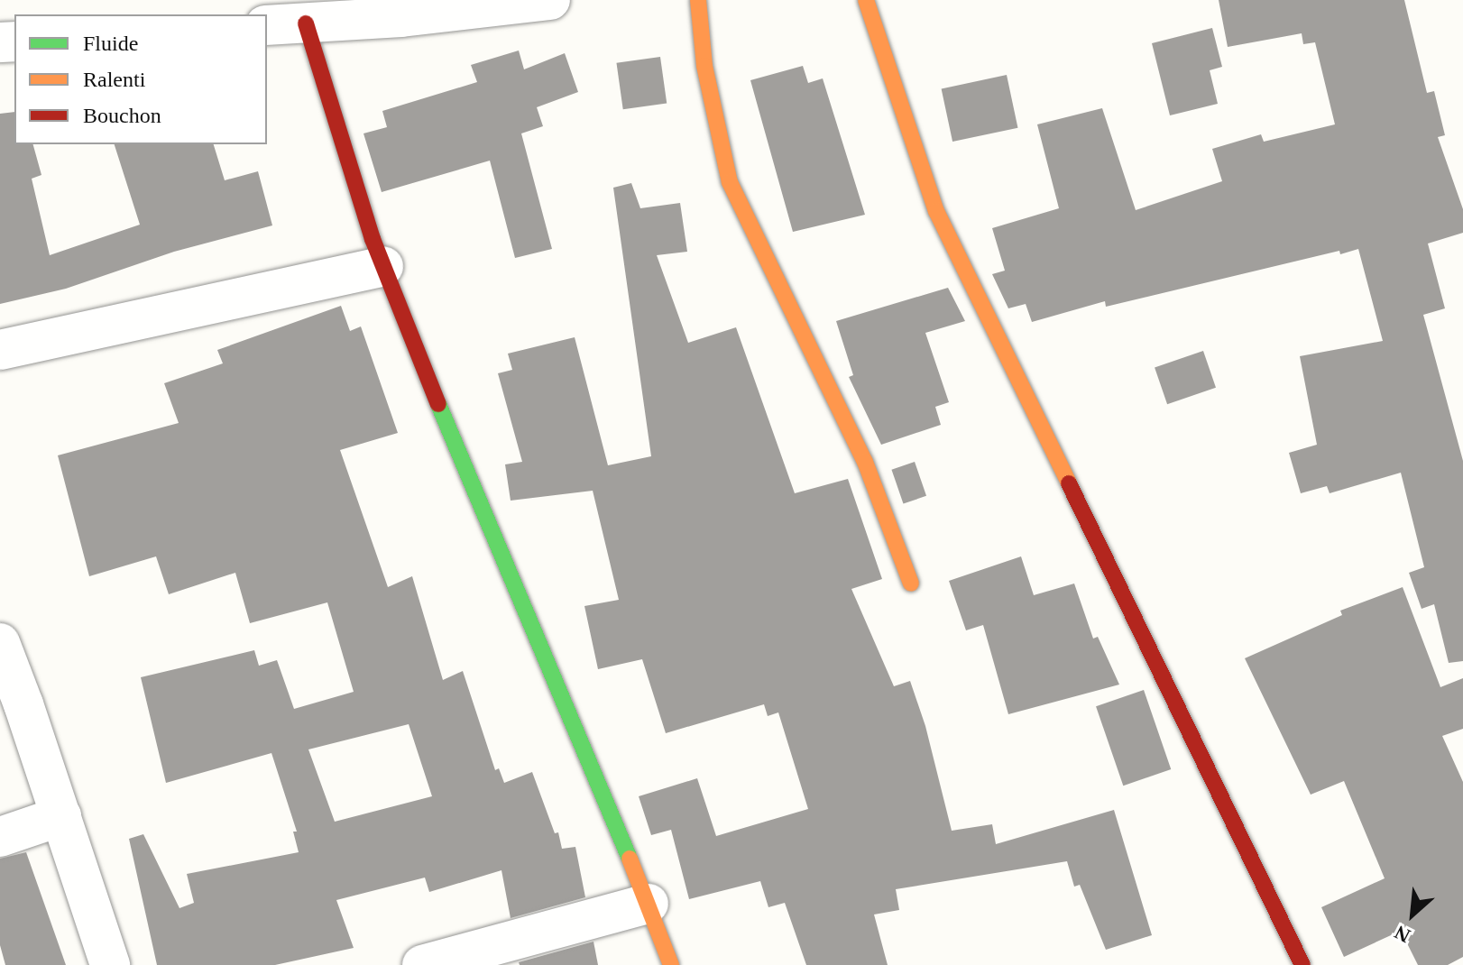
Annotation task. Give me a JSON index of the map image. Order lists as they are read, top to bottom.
{
  "legend": ["Fluide", "Ralenti", "Bouchon"],
  "north": "bottom left"
}
